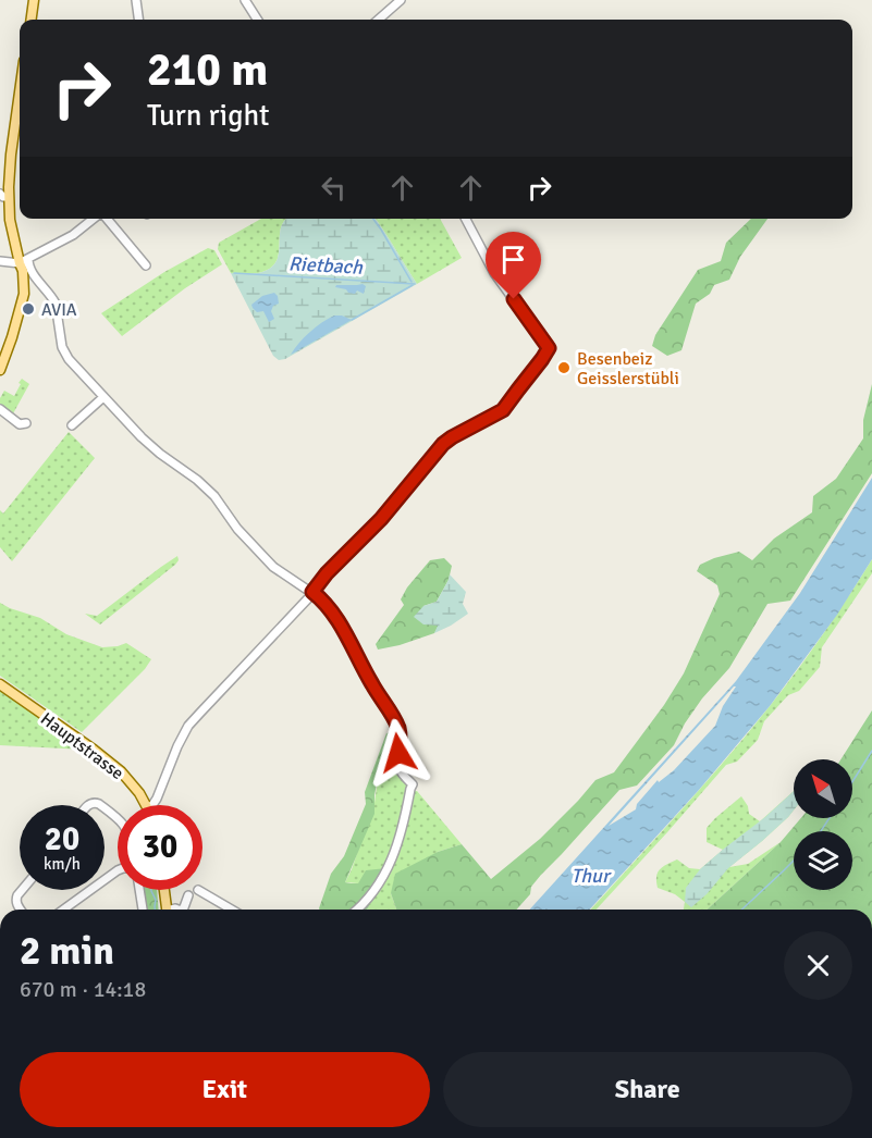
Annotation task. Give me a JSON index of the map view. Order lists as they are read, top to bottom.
{
  "streets": {
    "main road": ["Hauptstrasse"]
  },
  "water": ["Rietbach", "Thur"],
  "places": ["AVIA", "Besenbeiz Geisslerstübli"],
  "north": "top left",
  "page": {
    "turn": ["210 m", "Turn right"],
    "speed": "20 km/h",
    "limit": "30",
    "heading": ["2 min", "670 m · 14:18"],
    "buttons": ["Exit", "Share"]
  }
}
